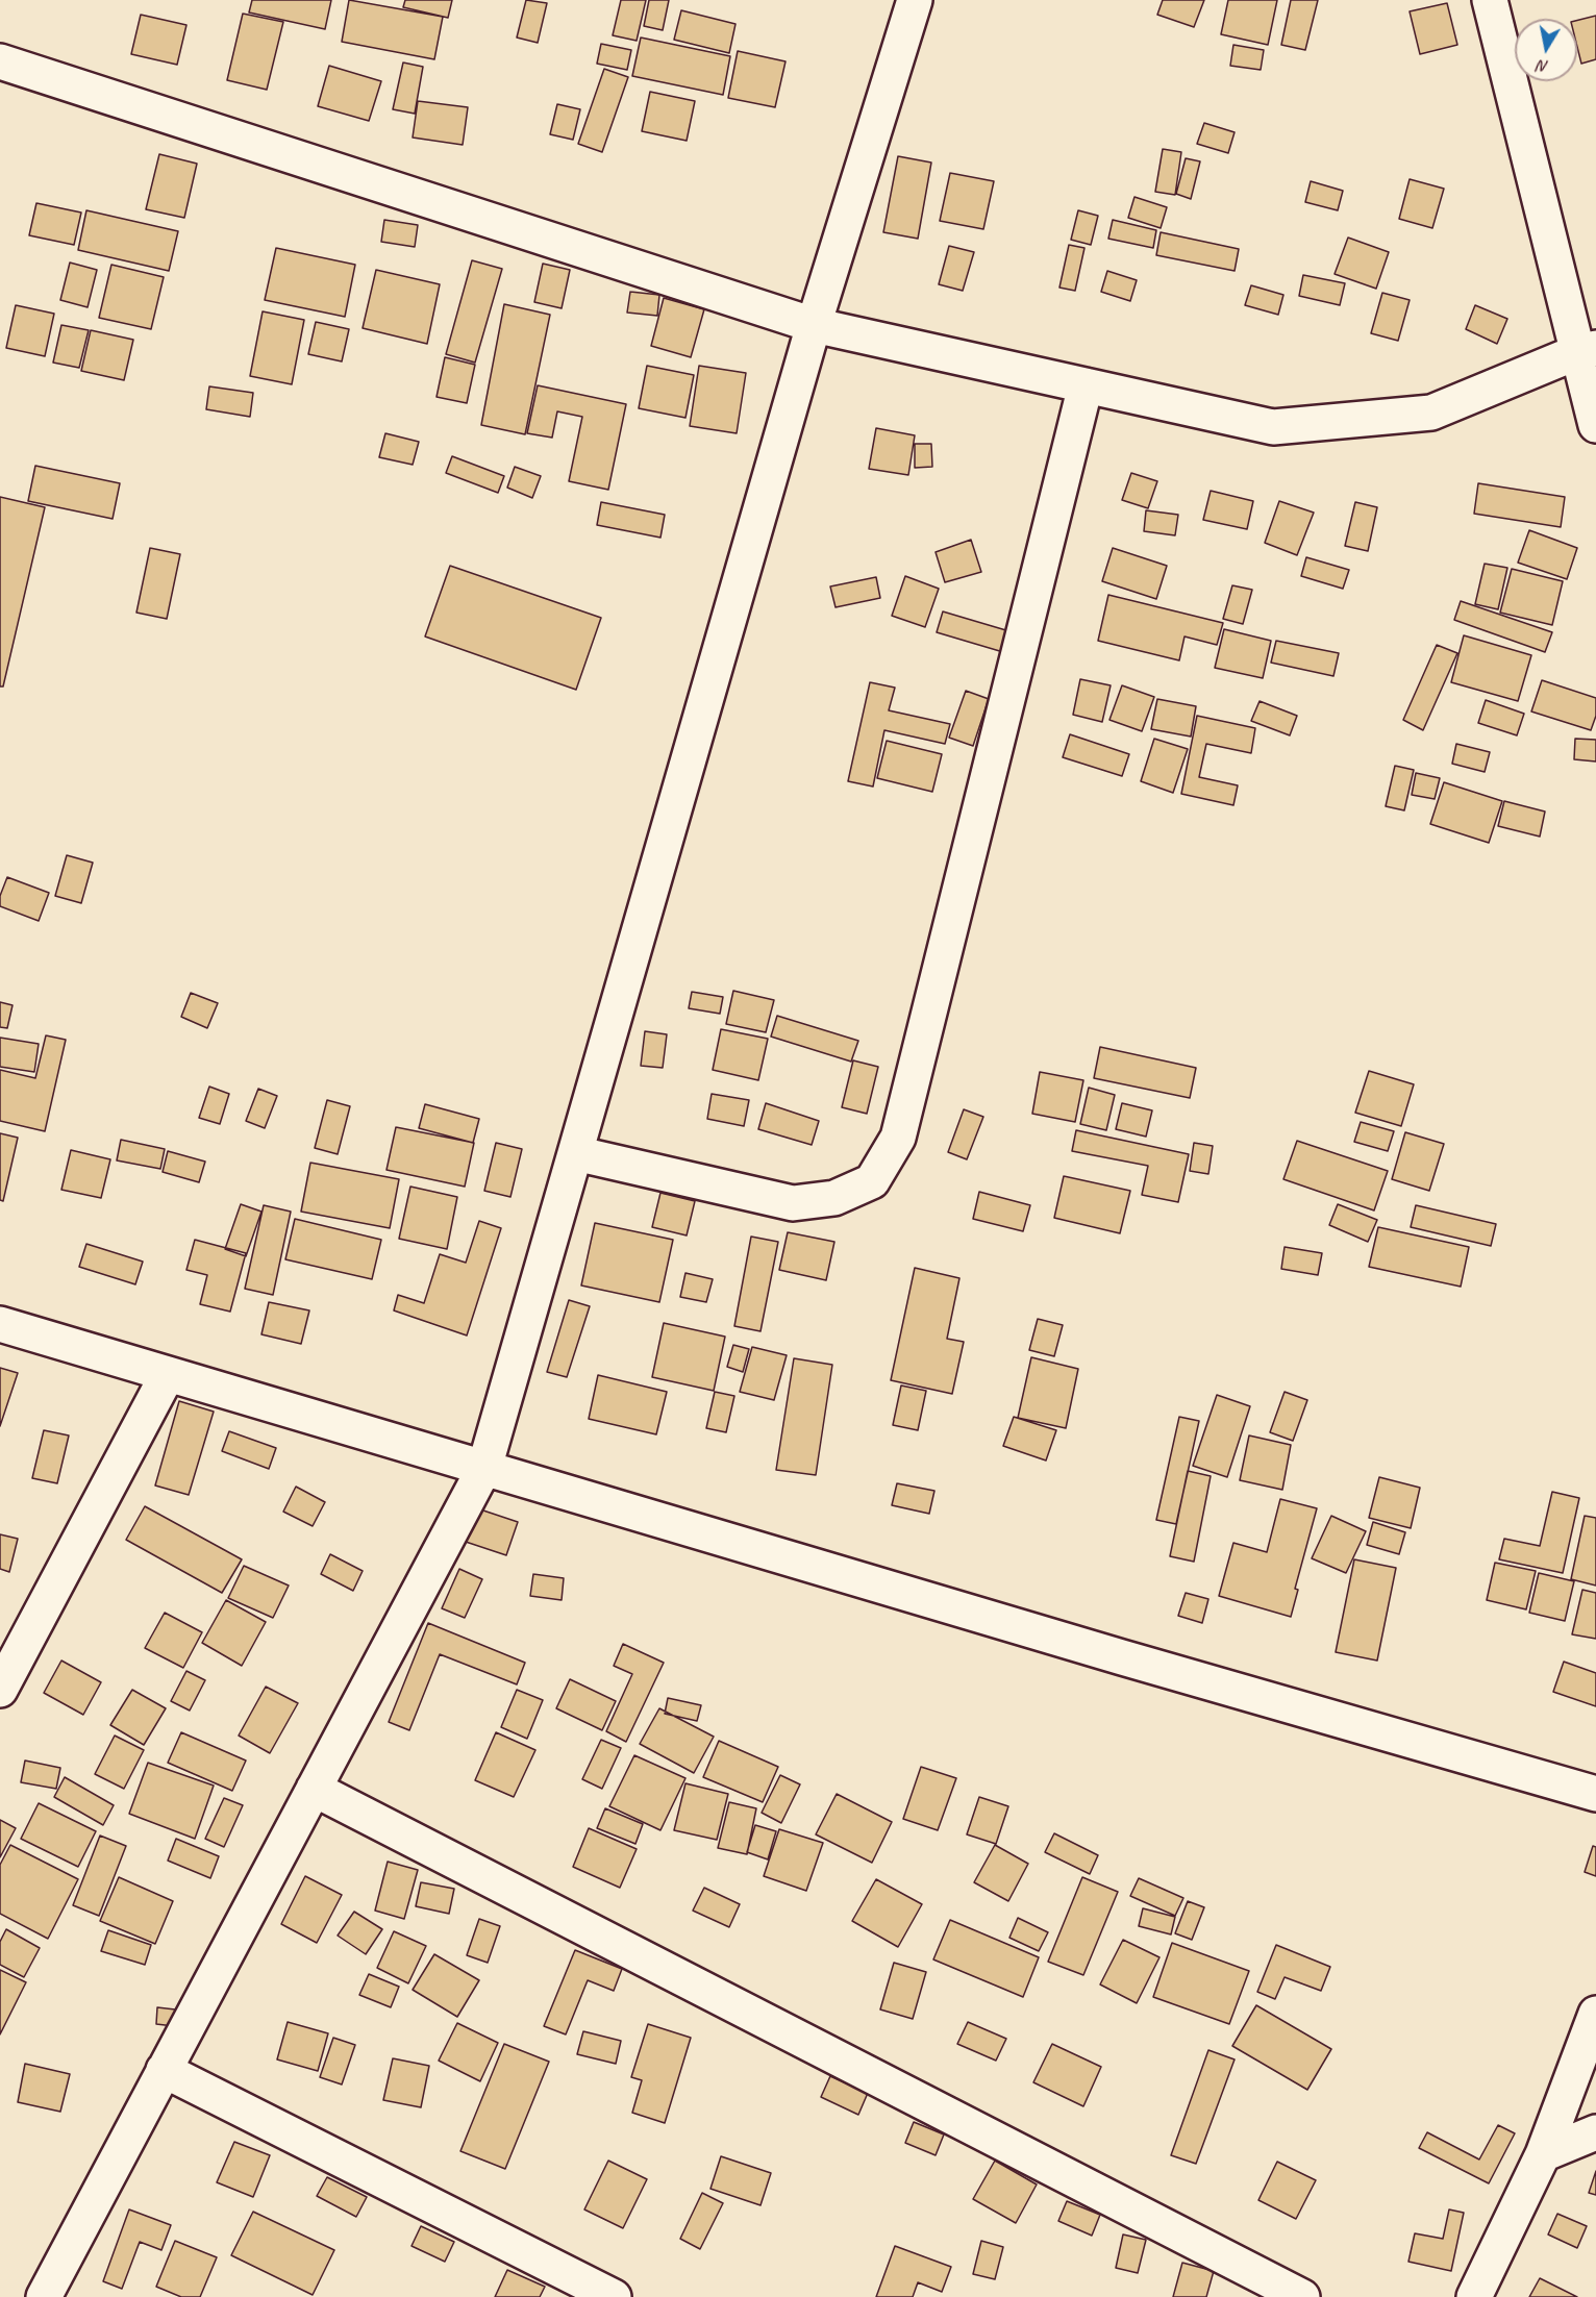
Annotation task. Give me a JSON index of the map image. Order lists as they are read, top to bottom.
{
  "north": "bottom"
}
